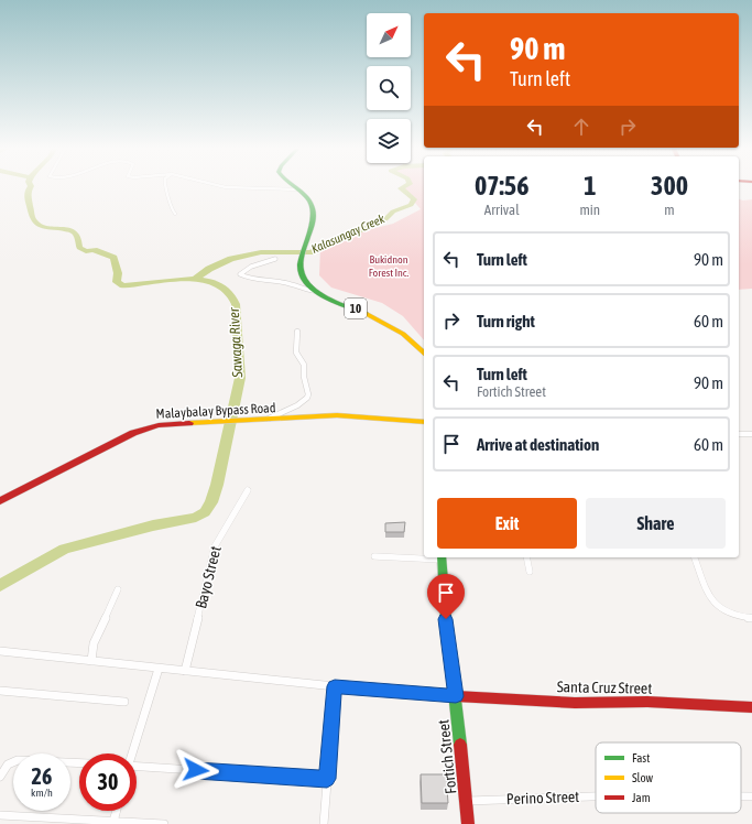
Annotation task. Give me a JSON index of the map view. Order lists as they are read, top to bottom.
{
  "streets": {
    "main road": [
      "10",
      "Malaybalay Bypass Road",
      "Santa Cruz Street",
      "Fortich Street"
    ],
    "street": ["Bayo Street", "Perino Street"]
  },
  "crossings": [
    ["Santa Cruz Street", "Fortich Street"],
    ["Fortich Street", "Perino Street"]
  ],
  "water": ["Kalasungay Creek", "Sawaga River"],
  "parks": ["Bukidnon Forest Inc."],
  "legend": ["Fast", "Slow", "Jam"],
  "north": "top right",
  "page": {
    "turn": ["90 m", "Turn left"],
    "eta": [
      "07:56",
      "Arrival",
      "1",
      "min",
      "300",
      "m"
    ],
    "list": [
      {
        "name": "Turn left",
        "value": "90 m"
      },
      {
        "name": "Turn right",
        "value": "60 m"
      },
      {
        "name": "Turn left",
        "note": "Fortich Street",
        "value": "90 m"
      },
      {
        "name": "Arrive at destination",
        "value": "60 m"
      }
    ],
    "buttons": ["Exit", "Share"],
    "speed": "26 km/h",
    "limit": "30"
  }
}
